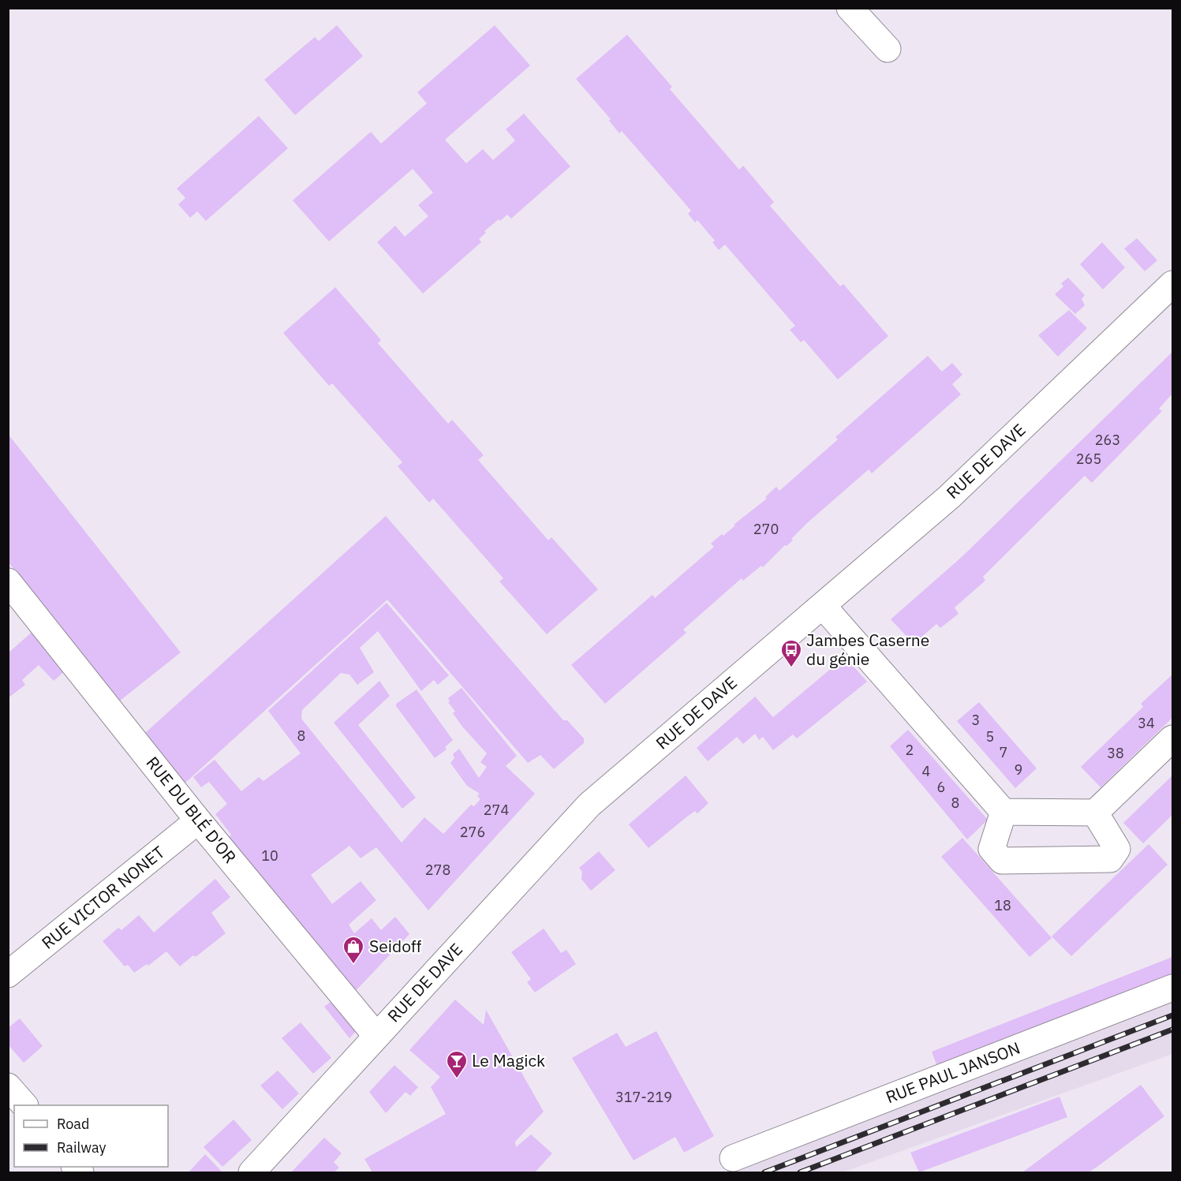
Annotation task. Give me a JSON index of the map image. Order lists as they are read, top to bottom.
{
  "streets": {
    "street": [
      "RUE DE DAVE",
      "RUE DU BLÉ D'OR",
      "RUE VICTOR NONET",
      "RUE PAUL JANSON"
    ]
  },
  "crossings": [
    ["RUE DE DAVE", "RUE DU BLÉ D'OR"],
    ["RUE DU BLÉ D'OR", "RUE VICTOR NONET"]
  ],
  "places": {
    "bus stop": ["Jambes Caserne du génie"],
    "shop": ["Seidoff"],
    "bar": ["Le Magick"]
  },
  "house_numbers": [
    "263",
    "265",
    "270",
    "3",
    "34",
    "8",
    "5",
    "2",
    "7",
    "38",
    "9",
    "4",
    "6",
    "8",
    "274",
    "276",
    "10",
    "278",
    "18",
    "317-219"
  ],
  "legend": ["Road", "Railway"]
}
